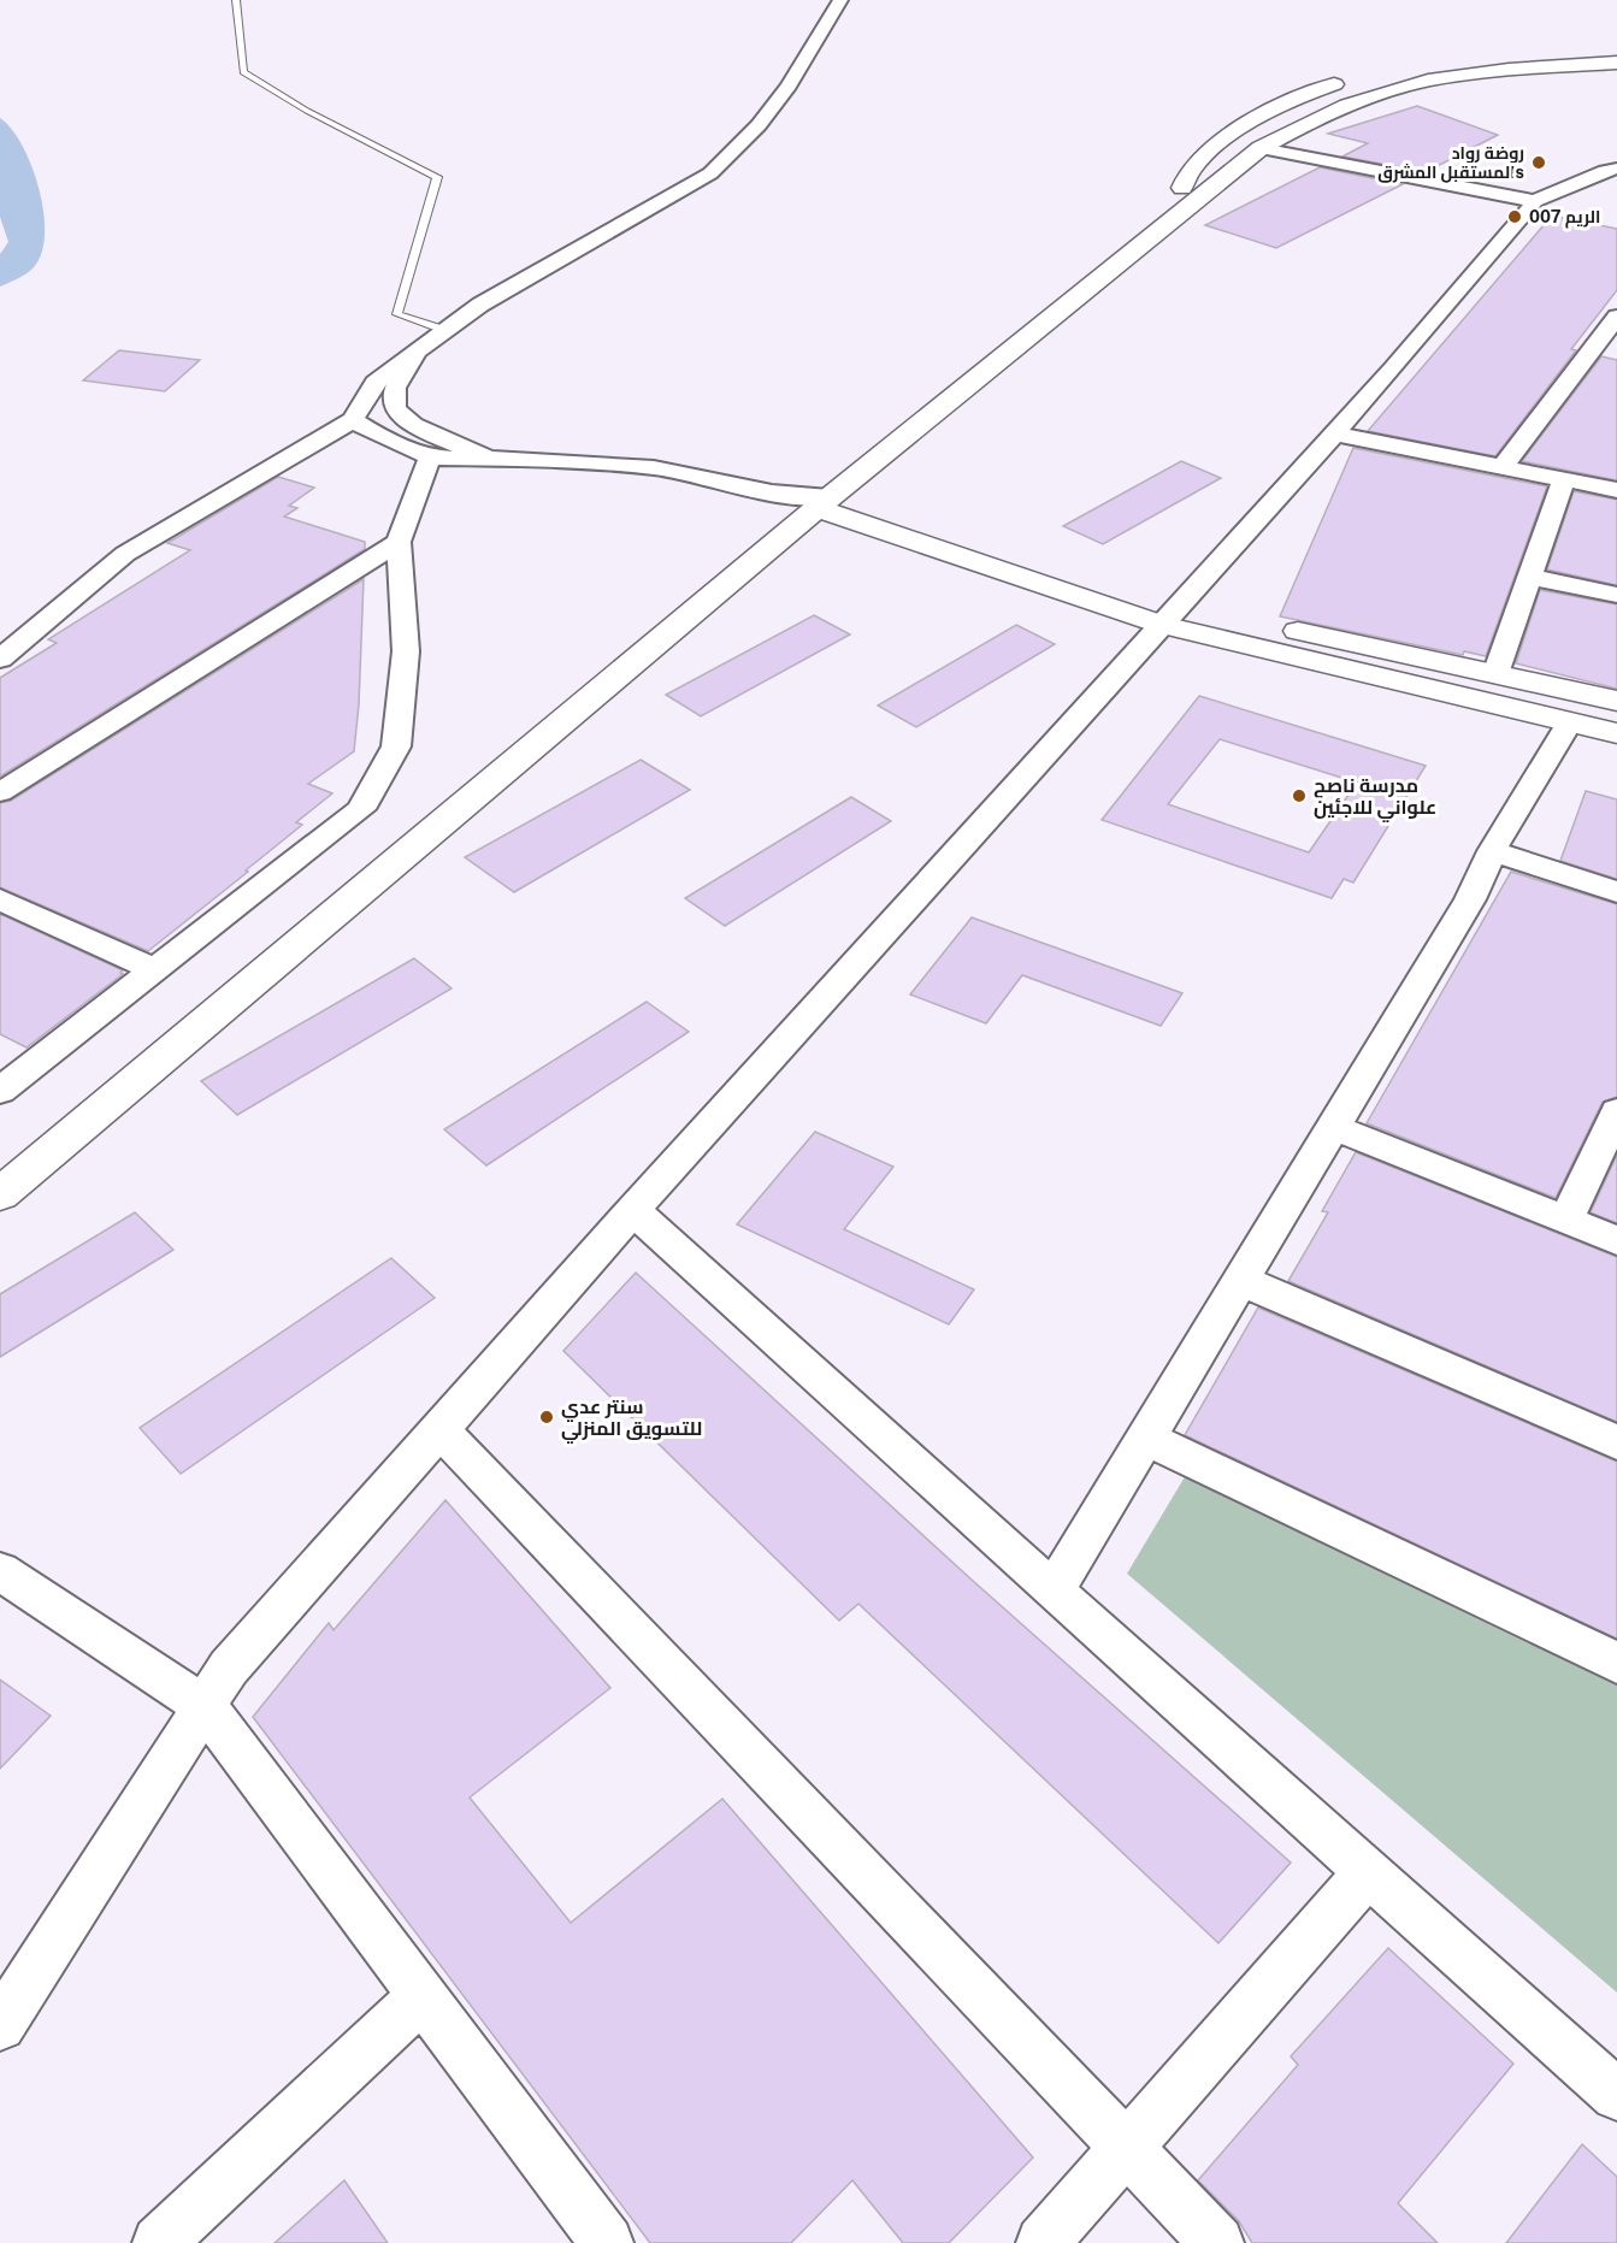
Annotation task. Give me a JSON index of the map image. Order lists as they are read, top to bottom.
{
  "places": [
    "روضة رواد المستقبل المشرقs",
    "الريم 007",
    "مدرسة ناصح علواني للاجئين",
    "سنتر عدي للتسويق المنزلي"
  ]
}
